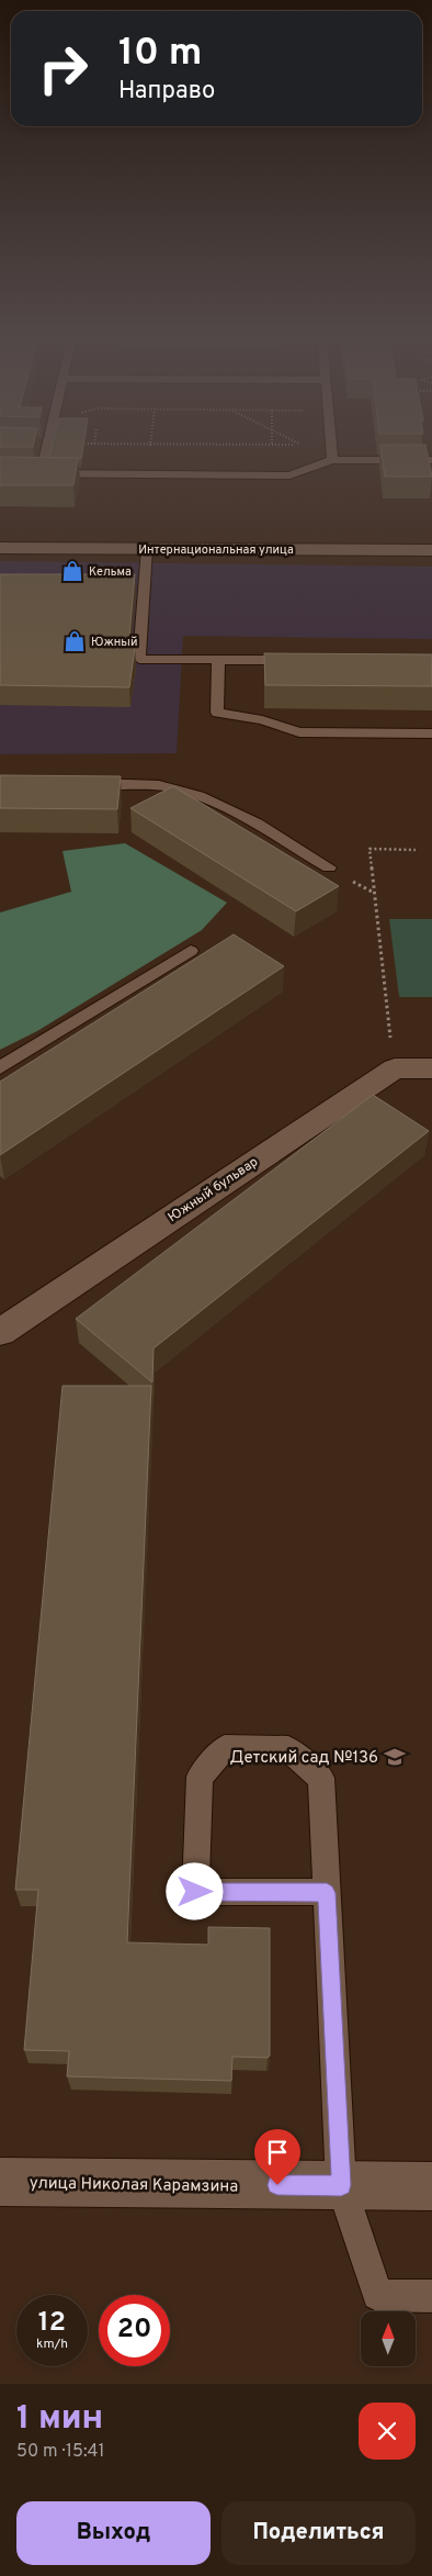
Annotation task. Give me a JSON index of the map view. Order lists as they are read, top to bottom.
{
  "streets": {
    "street": ["Интернациональная улица", "Южный бульвар", "улица Николая Карамзина"]
  },
  "places": {
    "shop": ["Кельма", "Южный"],
    "school or university": ["Детский сад №136"]
  },
  "north": "top",
  "page": {
    "turn": ["10 m", "Направо"],
    "speed": "12 km/h",
    "limit": "20",
    "heading": ["1 мин", "50 m · 15:41"],
    "buttons": ["Выход", "Поделиться"]
  }
}
